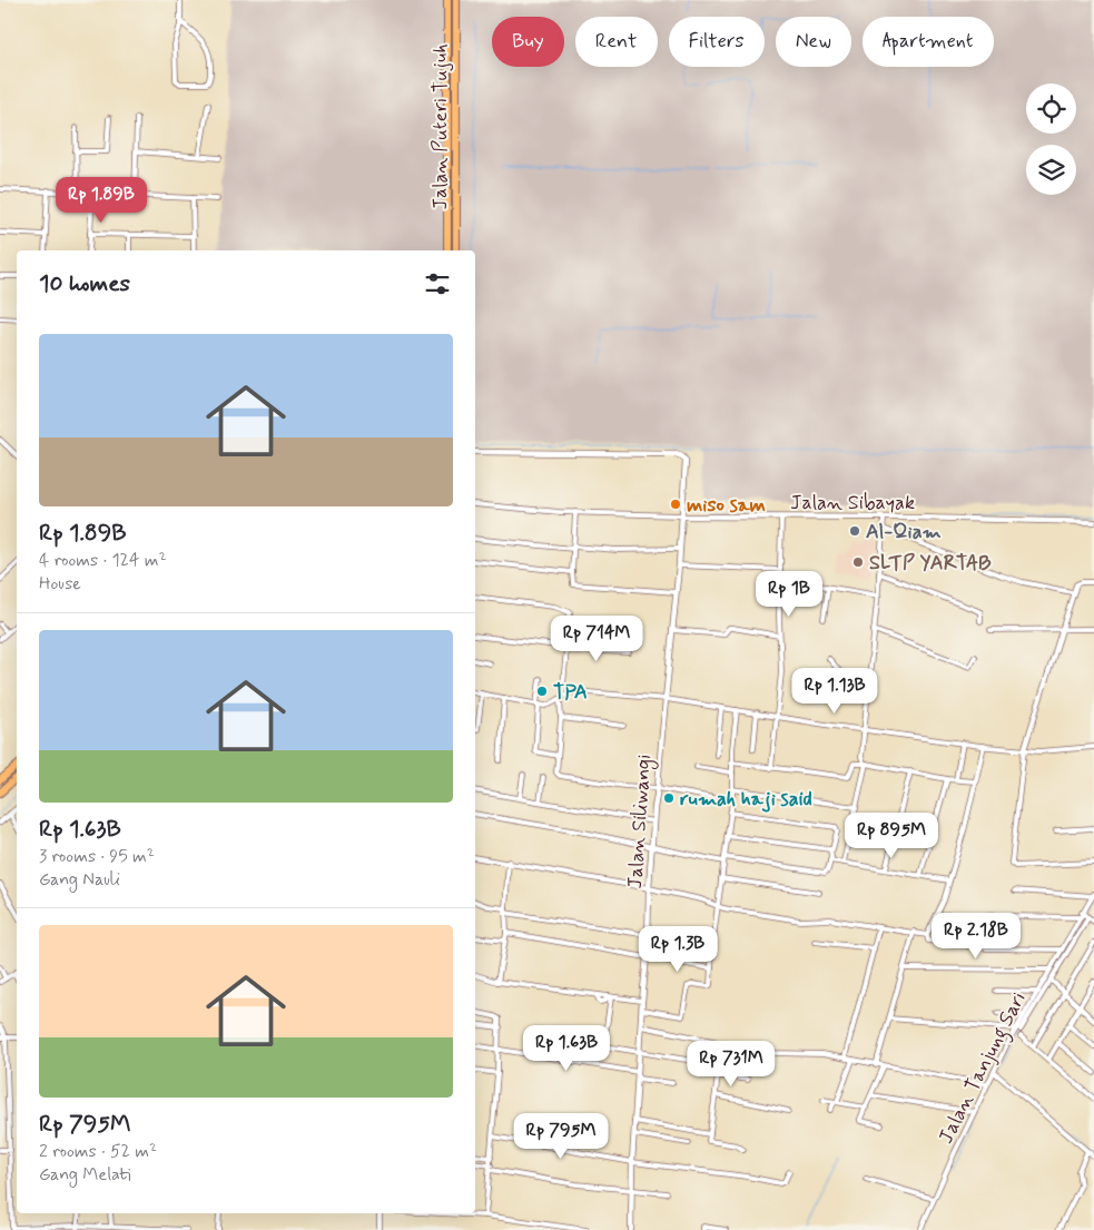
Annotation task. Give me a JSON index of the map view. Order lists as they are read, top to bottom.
{
  "streets": {
    "highway": ["Jalan Puteri Tujuh"],
    "street": ["Jalan Sibayak", "Jalan Siliwangi", "Jalan Tanjung Sari"]
  },
  "crossings": [
    ["Jalan Sibayak", "Jalan Siliwangi"]
  ],
  "places": [
    "miso sam",
    "Al-Qiam",
    "SLTP YARTAB",
    "TPA",
    "rumah haji said"
  ],
  "page": {
    "chip": [
      "Buy",
      "Rent",
      "Filters",
      "New",
      "Apartment"
    ],
    "price": [
      "Rp 1.89B",
      "Rp 1B",
      "Rp 714M",
      "Rp 1.13B",
      "Rp 895M",
      "Rp 2.18B",
      "Rp 1.3B",
      "Rp 1.63B",
      "Rp 731M",
      "Rp 795M"
    ],
    "heading": "10 homes",
    "list": [
      {
        "name": "Rp 1.89B",
        "note": "4 rooms · 124 m² · House"
      },
      {
        "name": "Rp 1.63B",
        "note": "3 rooms · 95 m² · Gang Nauli"
      },
      {
        "name": "Rp 795M",
        "note": "2 rooms · 52 m² · Gang Melati"
      }
    ]
  }
}
